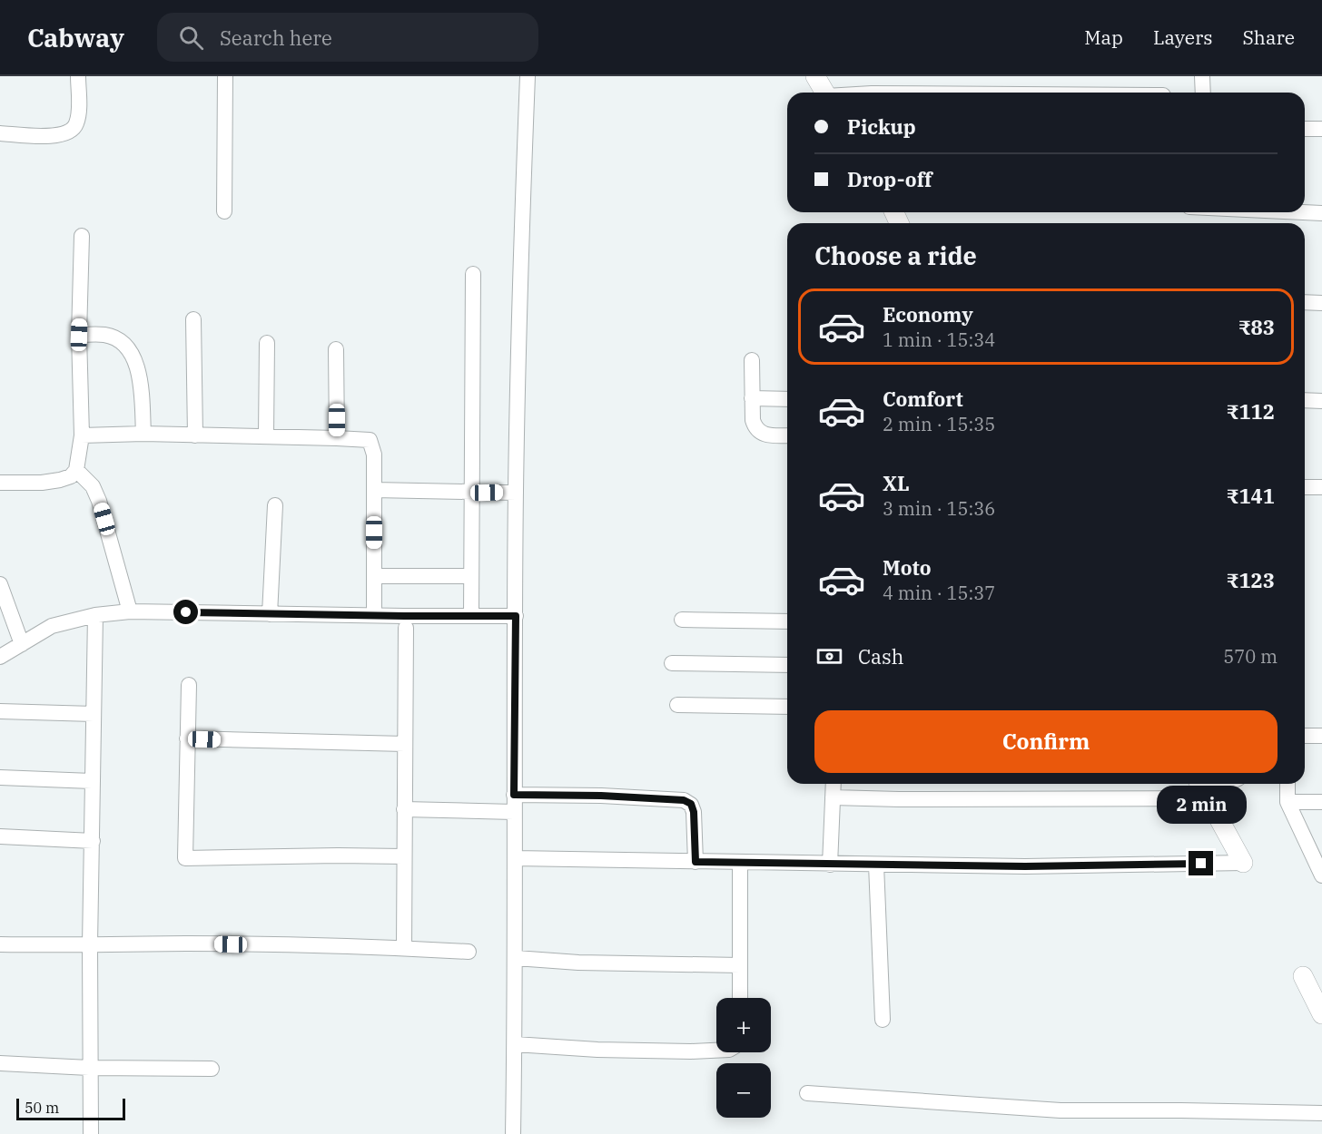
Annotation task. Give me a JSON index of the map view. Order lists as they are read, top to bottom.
{
  "scale_bar": "50 m",
  "page": {
    "header": "Cabway",
    "search": "Search here",
    "nav": ["Map", "Layers", "Share"],
    "banner": ["Pickup", "Drop-off"],
    "heading": "Choose a ride",
    "list": [
      {
        "name": "Economy",
        "note": "1 min · 15:34",
        "value": "₹83"
      },
      {
        "name": "Comfort",
        "note": "2 min · 15:35",
        "value": "₹112"
      },
      {
        "name": "XL",
        "note": "3 min · 15:36",
        "value": "₹141"
      },
      {
        "name": "Moto",
        "note": "4 min · 15:37",
        "value": "₹123"
      }
    ],
    "pay": ["Cash", "570 m"],
    "buttons": "Confirm",
    "bubble": "2 min",
    "map_buttons": ["+", "−"],
    "scale": "50 m"
  }
}
